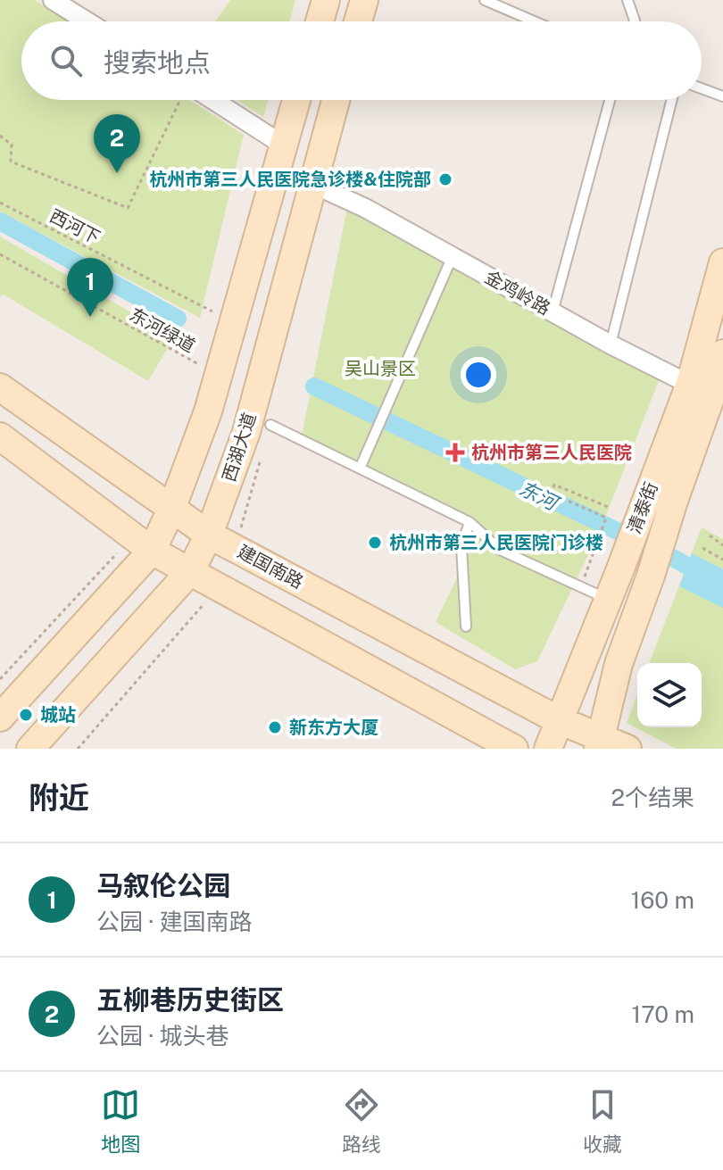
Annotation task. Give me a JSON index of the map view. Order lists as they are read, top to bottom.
{
  "streets": {
    "main road": ["西湖大道", "清泰街", "建国南路"],
    "street": ["金鸡岭路"],
    "path": ["西河下", "东河绿道"]
  },
  "crossings": [
    ["金鸡岭路", "西湖大道"],
    ["金鸡岭路", "清泰街"],
    ["西湖大道", "建国南路"],
    ["清泰街", "建国南路"]
  ],
  "water": ["东河"],
  "parks": ["吴山景区"],
  "places": {
    "other": [
      "杭州市第三人民医院急诊楼&住院部",
      "杭州市第三人民医院门诊楼",
      "城站",
      "新东方大厦"
    ],
    "health": ["杭州市第三人民医院"]
  },
  "page": {
    "search": "搜索地点",
    "pins": ["2", "1"],
    "heading": ["附近", "2个结果"],
    "list": [
      {
        "mark": "1",
        "name": "马叙伦公园",
        "note": "公园 · 建国南路",
        "value": "160 m"
      },
      {
        "mark": "2",
        "name": "五柳巷历史街区",
        "note": "公园 · 城头巷",
        "value": "170 m"
      }
    ],
    "nav": ["地图", "路线", "收藏"]
  }
}
